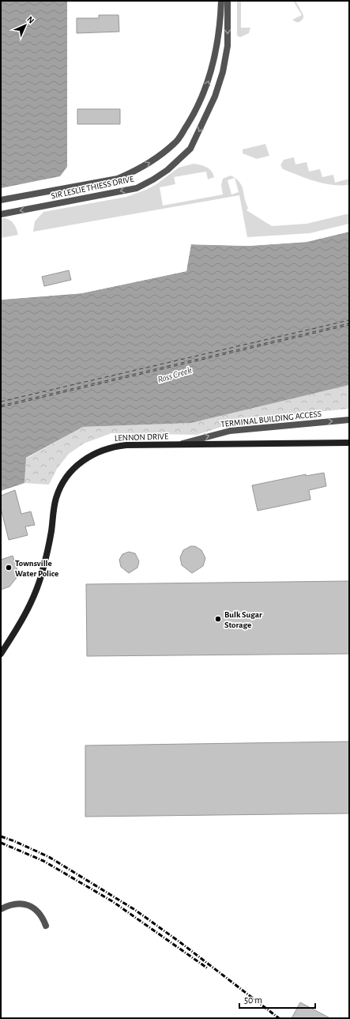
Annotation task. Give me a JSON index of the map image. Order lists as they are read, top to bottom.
{
  "streets": {
    "street": ["SIR LESLIE THIESS DRIVE", "TERMINAL BUILDING ACCESS", "LENNON DRIVE"]
  },
  "crossings": [
    ["TERMINAL BUILDING ACCESS", "LENNON DRIVE"]
  ],
  "one_way": ["TERMINAL BUILDING ACCESS"],
  "water": ["Ross Creek"],
  "places": ["Townsville Water Police", "Bulk Sugar Storage"],
  "scale_bar": "50 m",
  "north": "top right"
}
